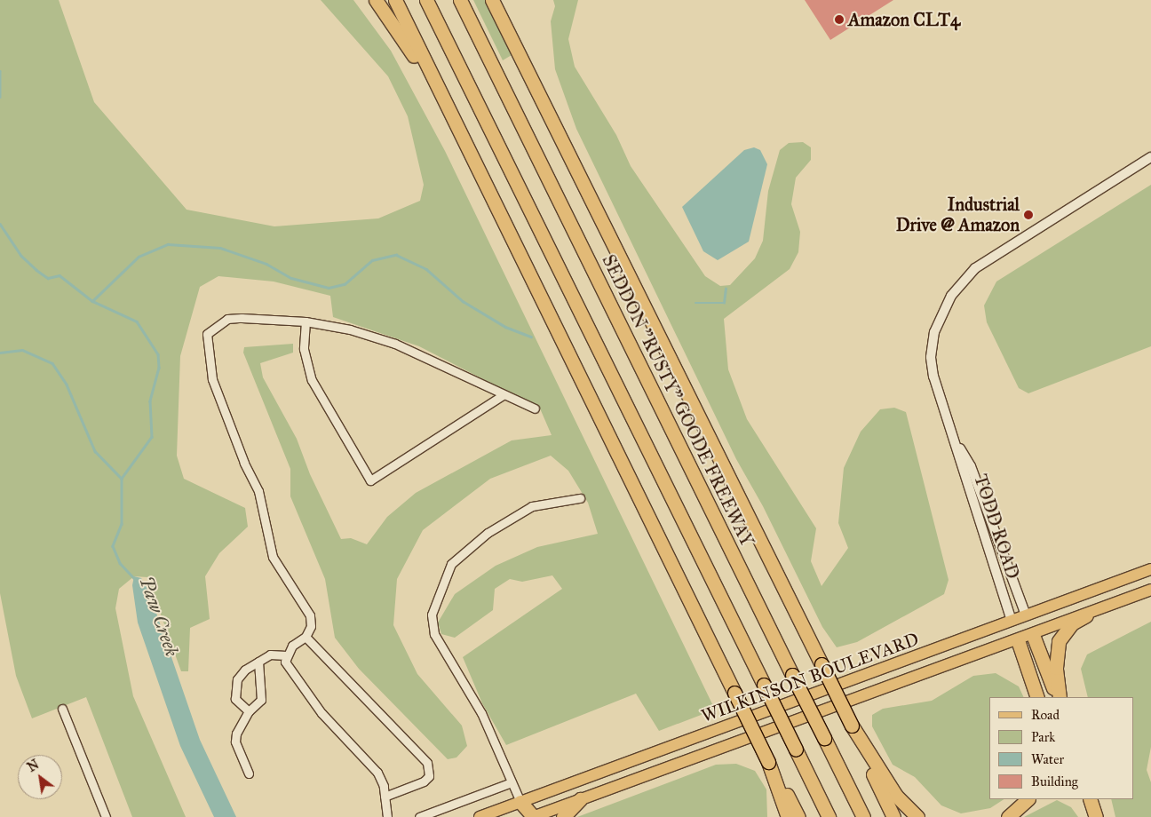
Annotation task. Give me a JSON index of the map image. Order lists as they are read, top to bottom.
{
  "streets": {
    "highway": ["SEDDON \"RUSTY\" GOODE FREEWAY"],
    "main road": ["WILKINSON BOULEVARD"],
    "street": ["TODD ROAD"]
  },
  "crossings": [
    ["TODD ROAD", "WILKINSON BOULEVARD"]
  ],
  "water": ["Paw Creek"],
  "places": ["Amazon CLT4", "Industrial Drive @ Amazon"],
  "legend": [
    "Road",
    "Park",
    "Water",
    "Building"
  ],
  "north": "top left"
}
